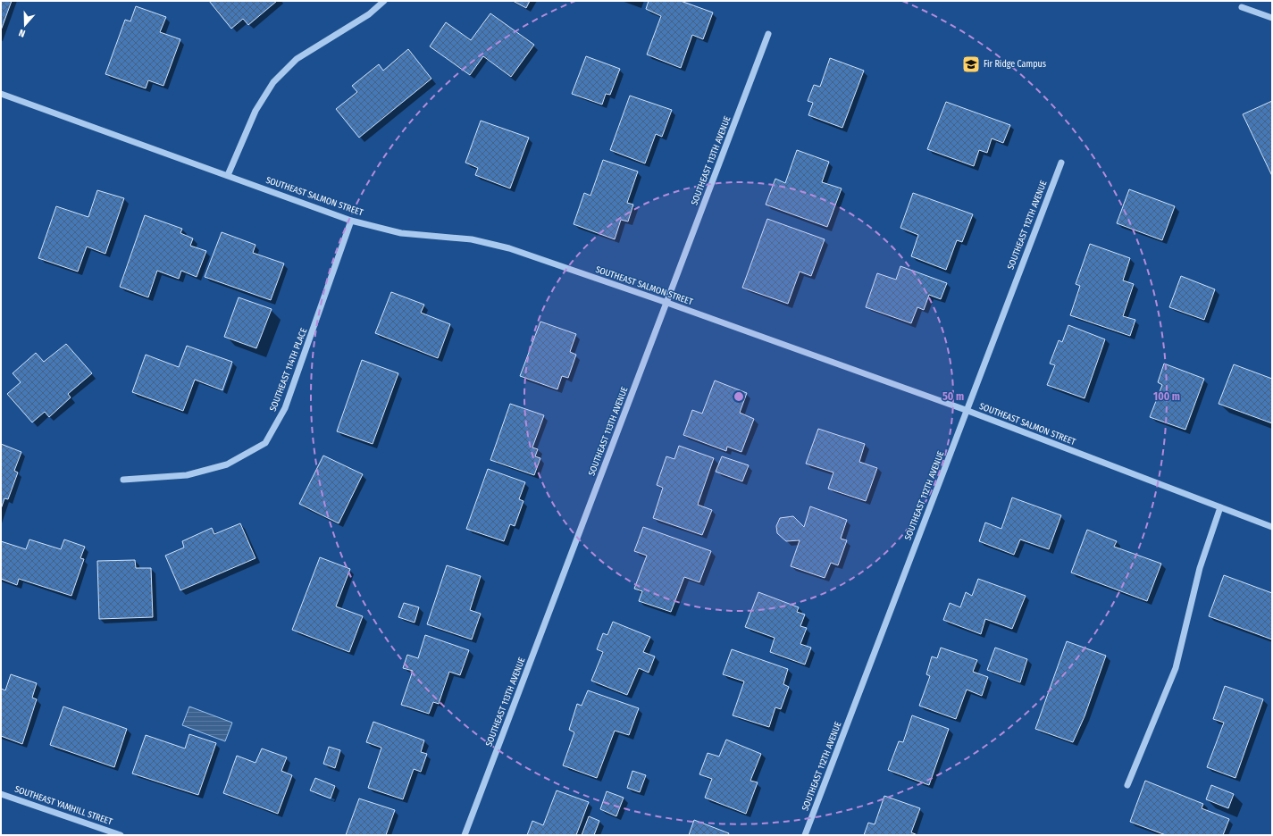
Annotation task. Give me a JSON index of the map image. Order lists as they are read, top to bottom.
{
  "streets": {
    "street": [
      "SOUTHEAST 113TH AVENUE",
      "SOUTHEAST SALMON STREET",
      "SOUTHEAST 112TH AVENUE",
      "SOUTHEAST 114TH PLACE",
      "SOUTHEAST YAMHILL STREET"
    ]
  },
  "crossings": [
    ["SOUTHEAST 113TH AVENUE", "SOUTHEAST SALMON STREET"],
    ["SOUTHEAST SALMON STREET", "SOUTHEAST 112TH AVENUE"],
    ["SOUTHEAST SALMON STREET", "SOUTHEAST 114TH PLACE"]
  ],
  "places": {
    "school or university": ["Fir Ridge Campus"]
  },
  "north": "bottom",
  "rings": ["50 m", "100 m"]
}
